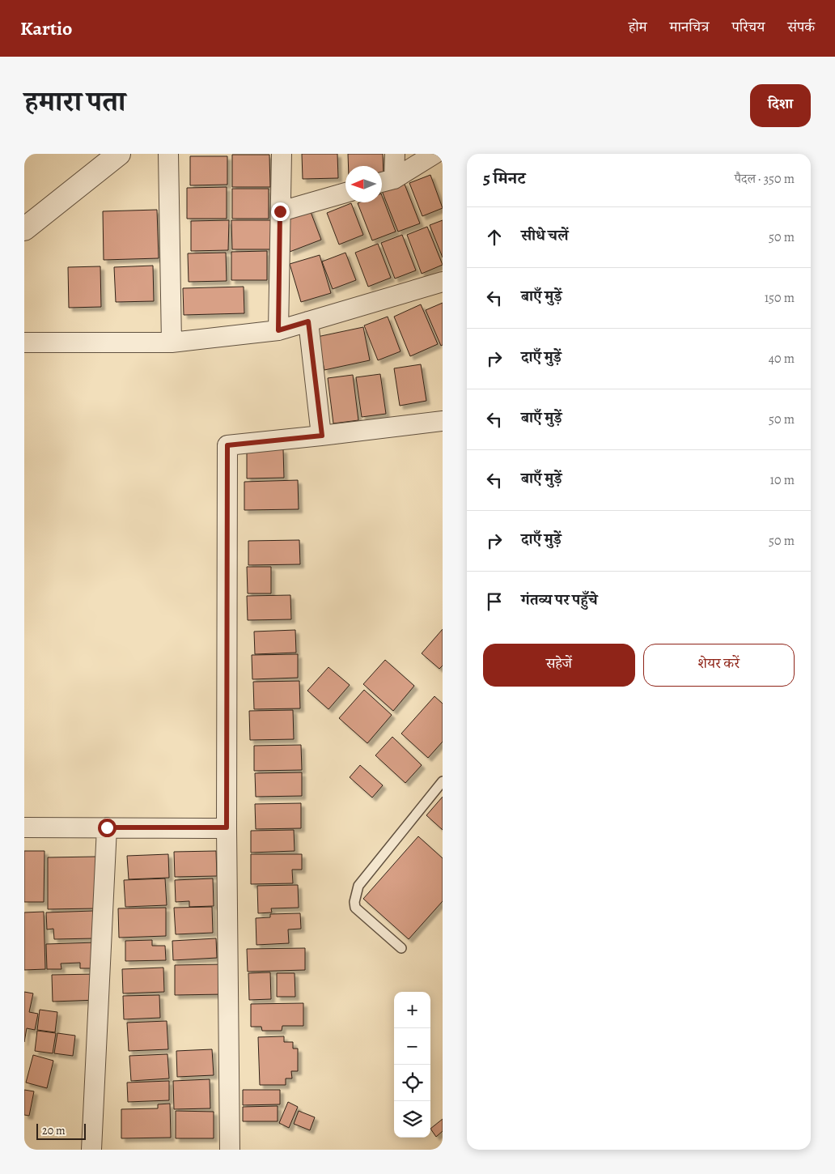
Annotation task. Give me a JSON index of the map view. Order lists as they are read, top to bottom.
{
  "scale_bar": "20 m",
  "north": "left",
  "page": {
    "header": "Kartio",
    "nav": [
      "होम",
      "मानचित्र",
      "परिचय",
      "संपर्क"
    ],
    "title": "हमारा पता",
    "buttons": [
      "दिशा",
      ["सहेजें", "शेयर करें"]
    ],
    "heading": ["5 मिनट", "पैदल · 350 m"],
    "list": [
      ["सीधे चलें", "50 m"],
      ["बाएँ मुड़ें", "150 m"],
      ["दाएँ मुड़ें", "40 m"],
      ["बाएँ मुड़ें", "50 m"],
      ["बाएँ मुड़ें", "10 m"],
      ["दाएँ मुड़ें", "50 m"],
      "गंतव्य पर पहुँचे"
    ],
    "map_buttons": ["+", "−"],
    "scale": "20 m"
  }
}
